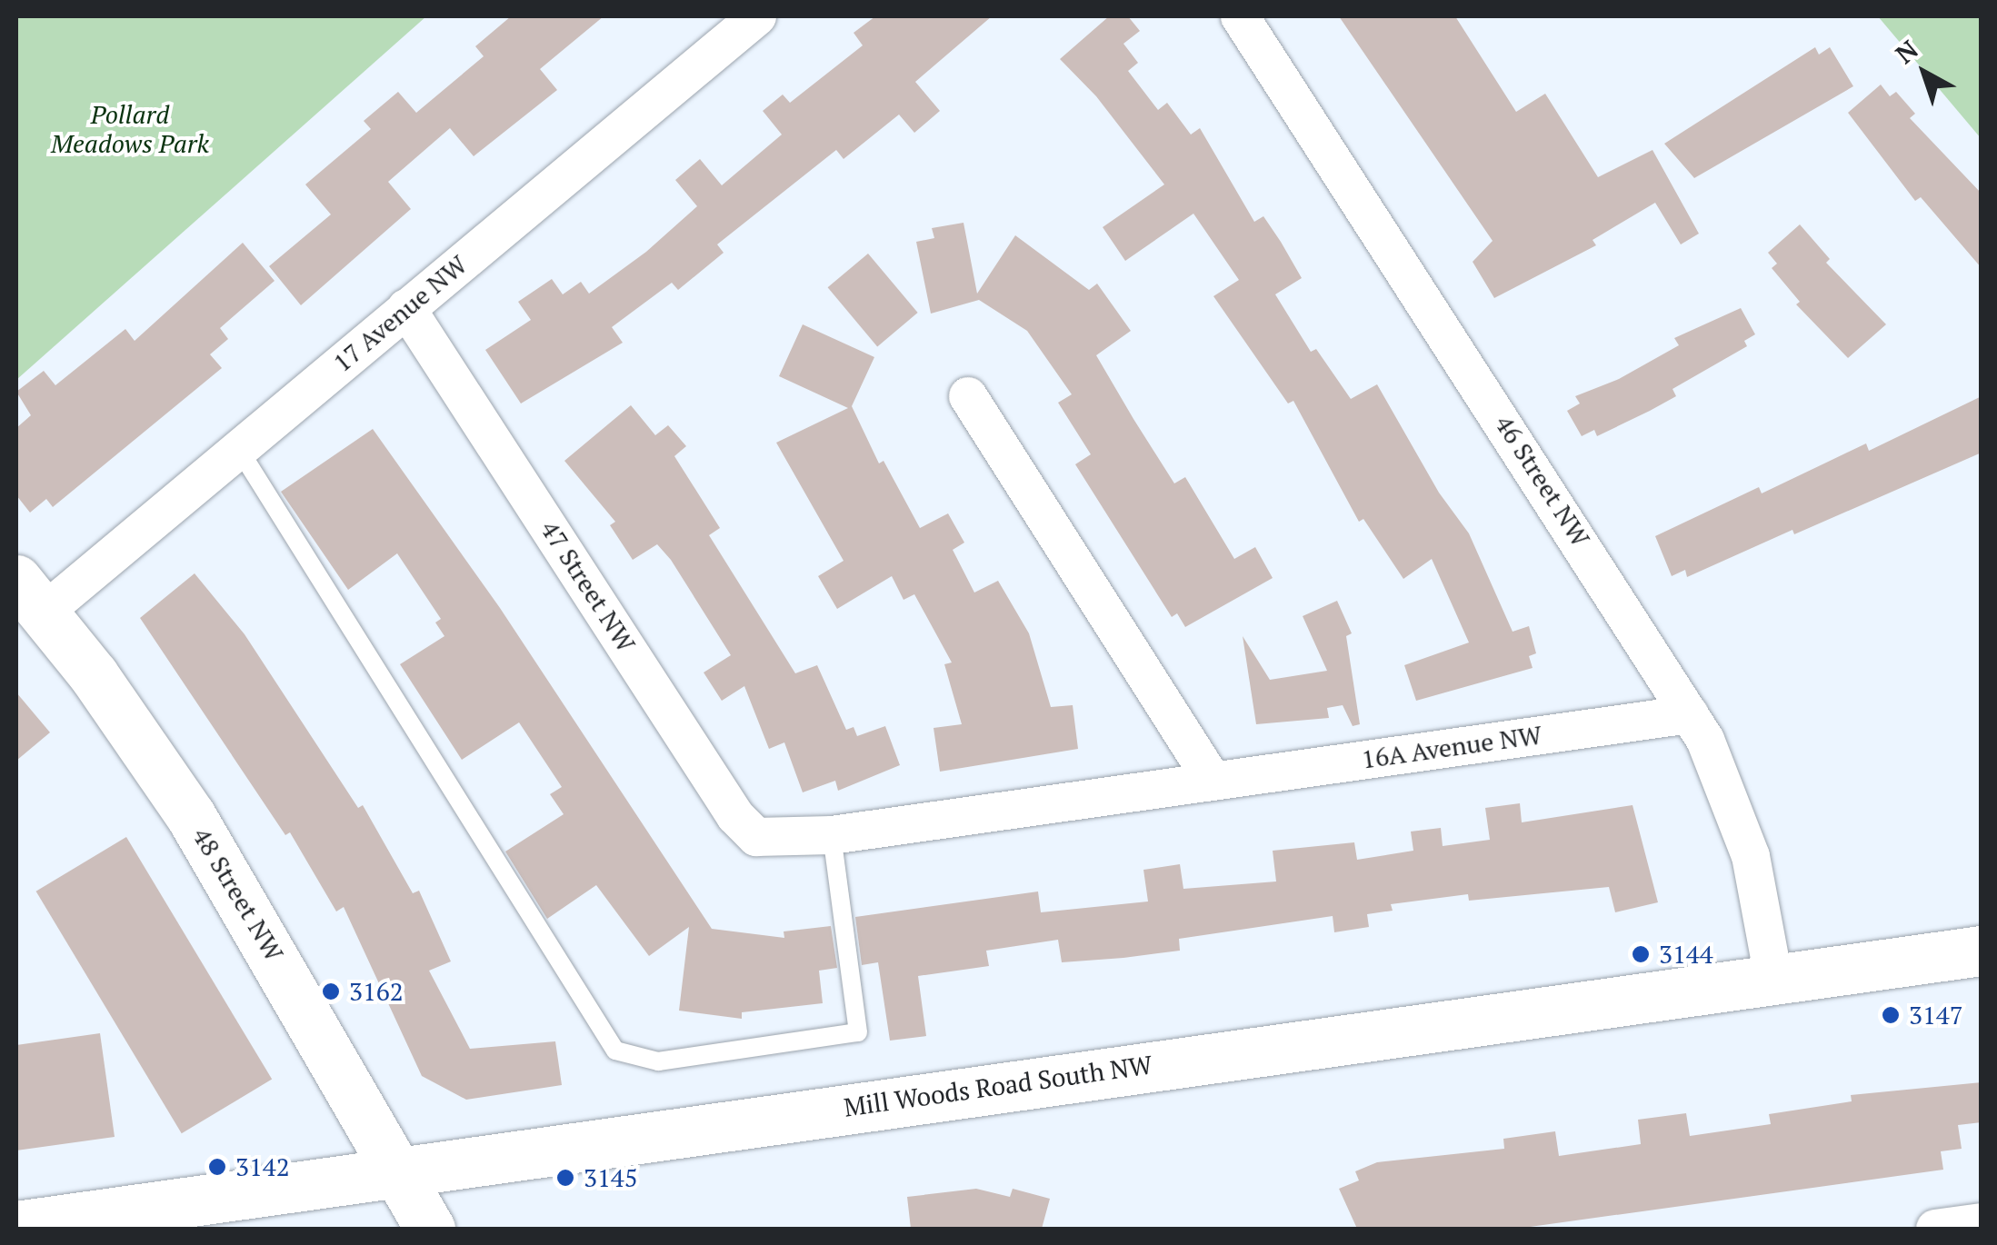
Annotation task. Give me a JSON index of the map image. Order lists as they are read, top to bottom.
{
  "streets": {
    "street": [
      "17 Avenue NW",
      "46 Street NW",
      "47 Street NW",
      "16A Avenue NW",
      "48 Street NW",
      "Mill Woods Road South NW"
    ]
  },
  "crossings": [
    ["17 Avenue NW", "47 Street NW"],
    ["17 Avenue NW", "48 Street NW"],
    ["46 Street NW", "16A Avenue NW"],
    ["46 Street NW", "Mill Woods Road South NW"],
    ["47 Street NW", "16A Avenue NW"],
    ["48 Street NW", "Mill Woods Road South NW"]
  ],
  "parks": ["Pollard Meadows Park"],
  "places": [
    "3144",
    "3162",
    "3147",
    "3142",
    "3145"
  ],
  "north": "top left"
}
